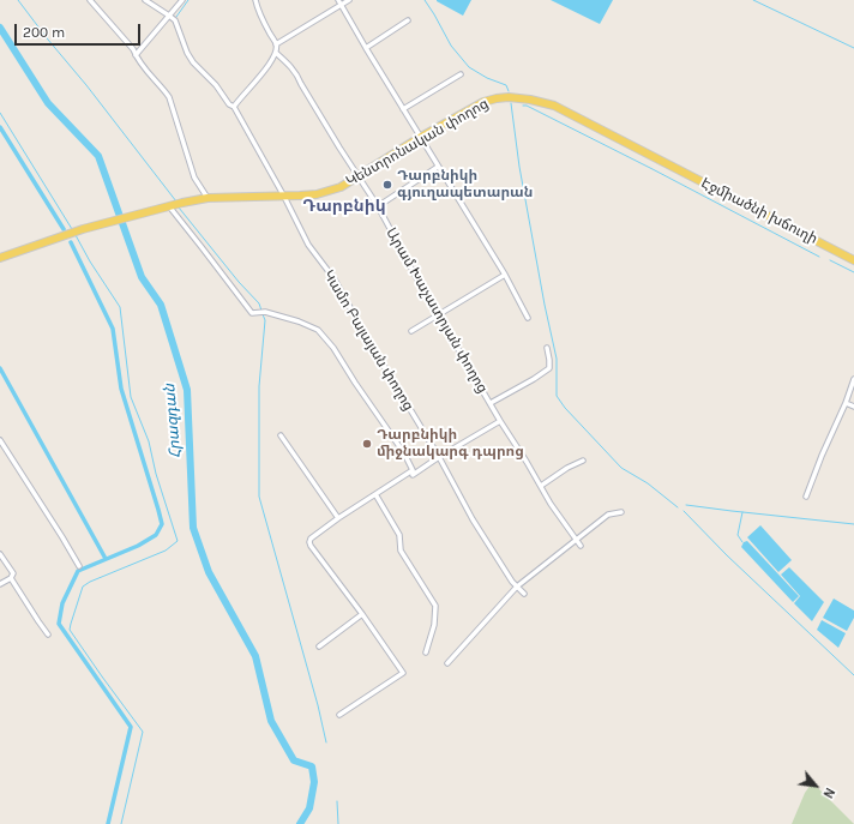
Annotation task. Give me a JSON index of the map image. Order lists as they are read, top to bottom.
{
  "streets": {
    "main road": ["Կենտրոնական փողոց", "Էջմիածնի խճուղի"],
    "street": ["Արամ Խաչատրյան փողոց", "Կամո Բալայան փողոց"]
  },
  "crossings": [
    ["Կենտրոնական փողոց", "Էջմիածնի խճուղի"],
    ["Կենտրոնական փողոց", "Արամ Խաչատրյան փողոց"],
    ["Կենտրոնական փողոց", "Կամո Բալայան փողոց"]
  ],
  "districts": ["Դարբնիկ"],
  "water": ["Հրազդան"],
  "places": ["Դարբնիկի գյուղապետարան", "Դարբնիկի միջնակարգ դպրոց"],
  "scale_bar": "200 m",
  "north": "bottom right"
}
